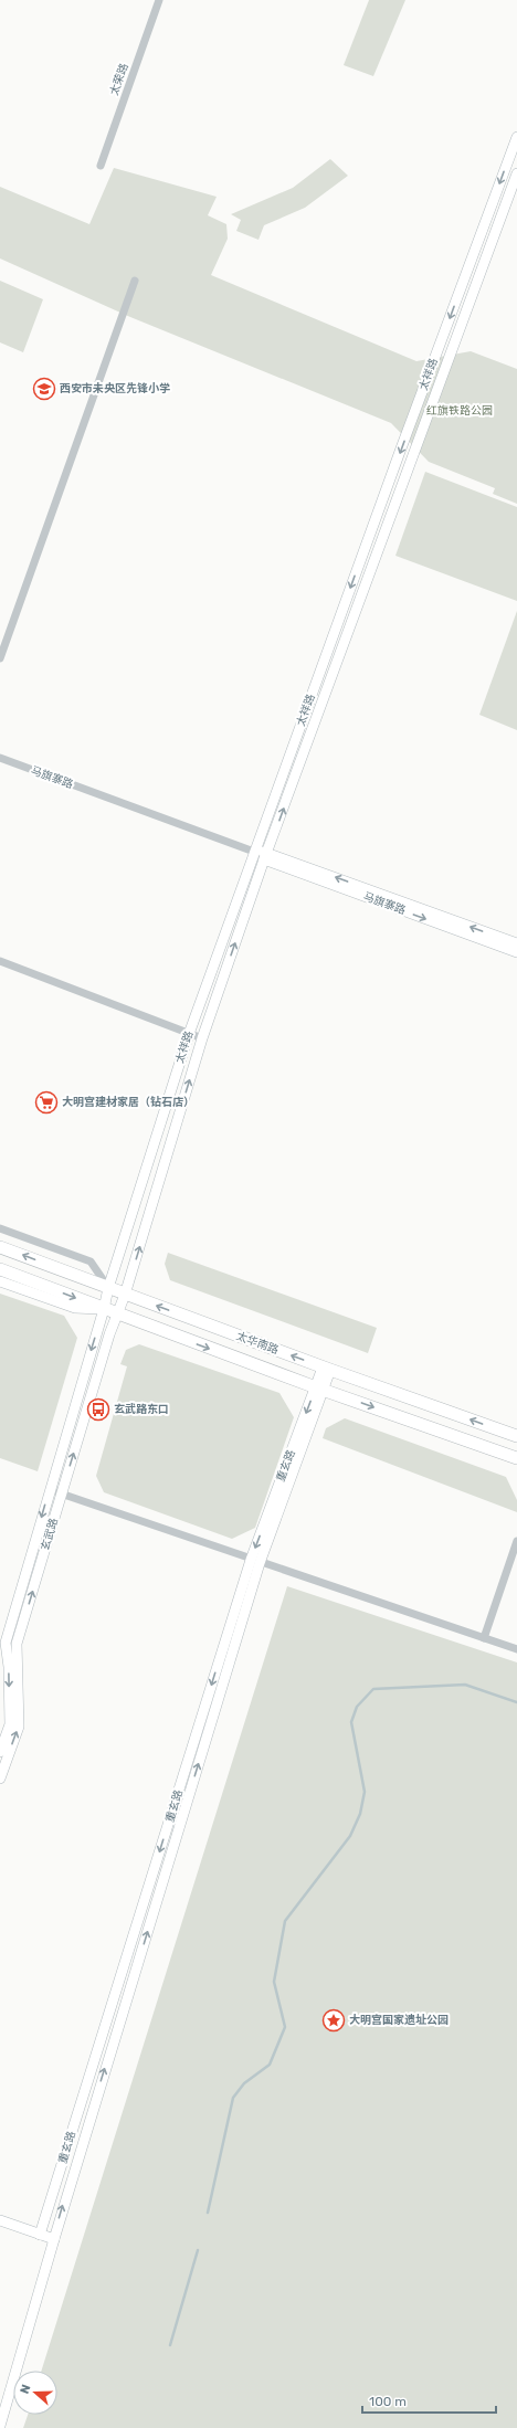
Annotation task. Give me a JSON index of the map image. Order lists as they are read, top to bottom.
{
  "streets": {
    "main road": ["太华南路"],
    "street": [
      "太荣路",
      "太祥路",
      "马旗寨路",
      "重玄路",
      "玄武路"
    ]
  },
  "crossings": [
    ["太祥路", "马旗寨路"],
    ["太祥路", "太华南路"],
    ["太祥路", "玄武路"],
    ["太华南路", "重玄路"],
    ["太华南路", "玄武路"]
  ],
  "parks": ["红旗铁路公园"],
  "places": {
    "school or university": ["西安市未央区先锋小学"],
    "supermarket": ["大明宫建材家居（钻石店）"],
    "bus stop": ["玄武路东口"],
    "place": ["大明宫国家遗址公园"]
  },
  "scale_bar": "100 m",
  "north": "left"
}
